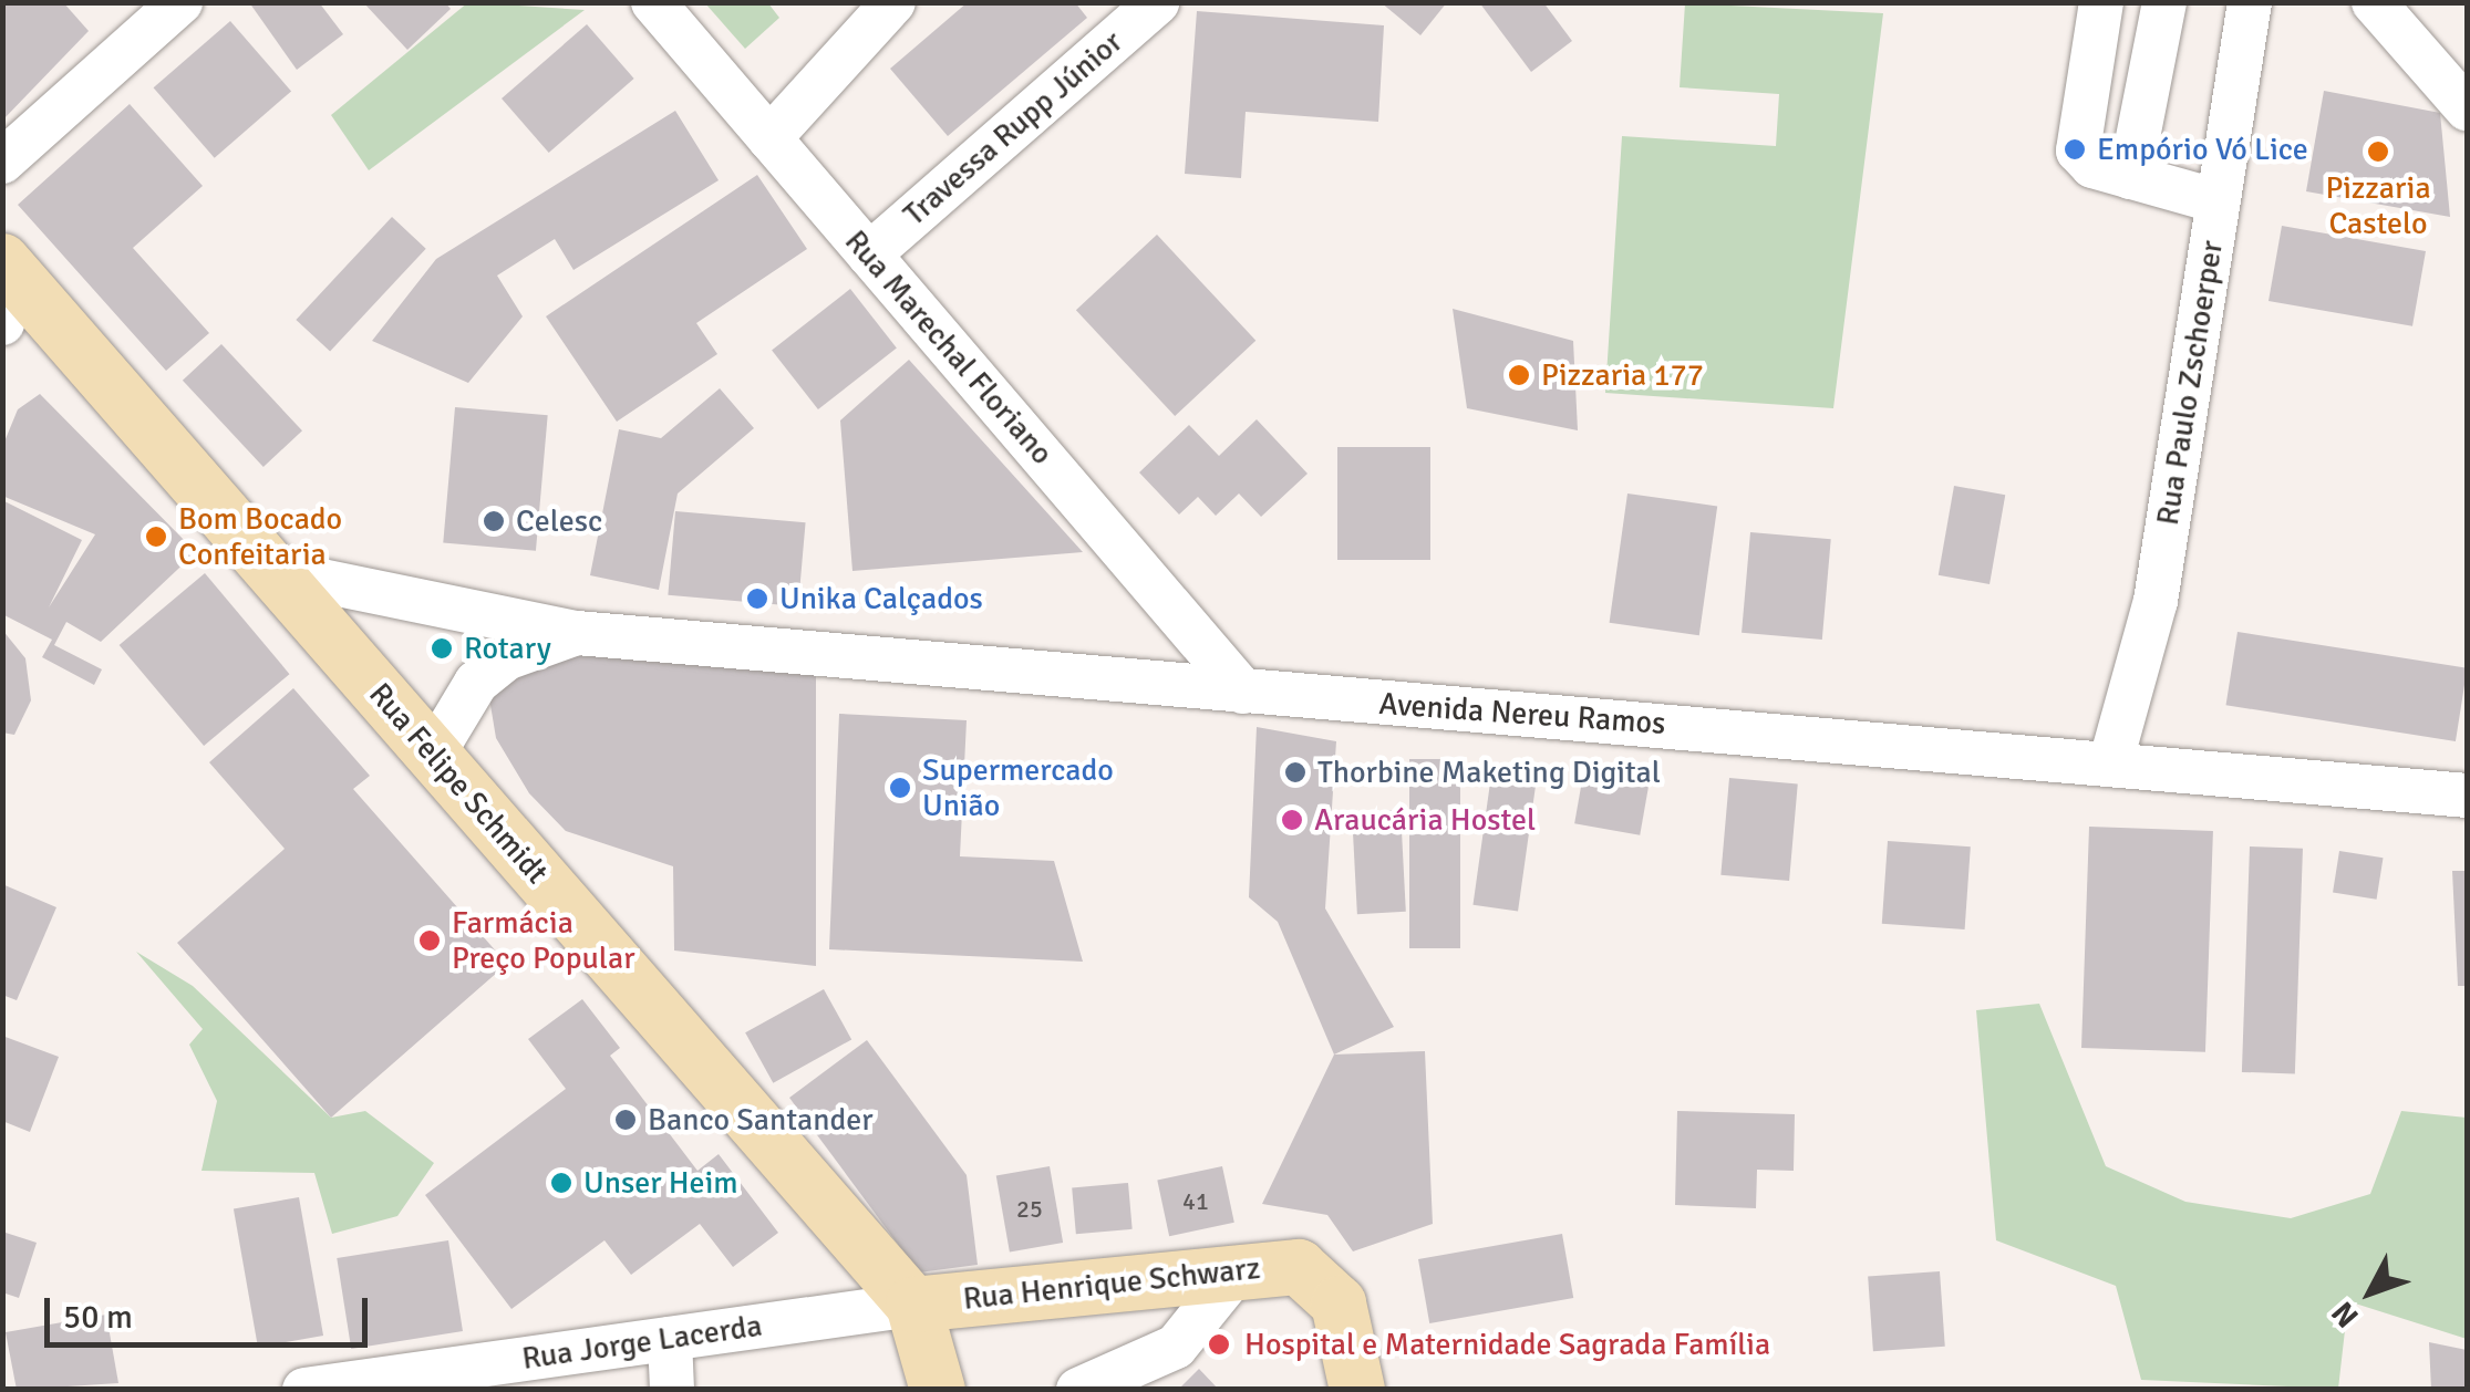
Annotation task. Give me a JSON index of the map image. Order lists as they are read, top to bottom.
{
  "streets": {
    "main road": ["Rua Felipe Schmidt", "Rua Henrique Schwarz"],
    "street": [
      "Travessa Rupp Júnior",
      "Rua Marechal Floriano",
      "Rua Paulo Zschoerper",
      "Avenida Nereu Ramos",
      "Rua Jorge Lacerda"
    ]
  },
  "crossings": [
    ["Travessa Rupp Júnior", "Rua Marechal Floriano"],
    ["Rua Marechal Floriano", "Avenida Nereu Ramos"],
    ["Rua Paulo Zschoerper", "Avenida Nereu Ramos"],
    ["Avenida Nereu Ramos", "Rua Felipe Schmidt"],
    ["Rua Felipe Schmidt", "Rua Henrique Schwarz"],
    ["Rua Felipe Schmidt", "Rua Jorge Lacerda"],
    ["Rua Henrique Schwarz", "Rua Jorge Lacerda"]
  ],
  "places": [
    "Empório Vó Lice",
    "Pizzaria Castelo",
    "Pizzaria 177",
    "Celesc",
    "Bom Bocado Confeitaria",
    "Unika Calçados",
    "Rotary",
    "Thorbine Maketing Digital",
    "Supermercado União",
    "Araucária Hostel",
    "Farmácia Preço Popular",
    "Banco Santander",
    "Unser Heim",
    "Hospital e Maternidade Sagrada Família"
  ],
  "house_numbers": ["41", "25"],
  "scale_bar": "50 m",
  "north": "bottom left"
}
